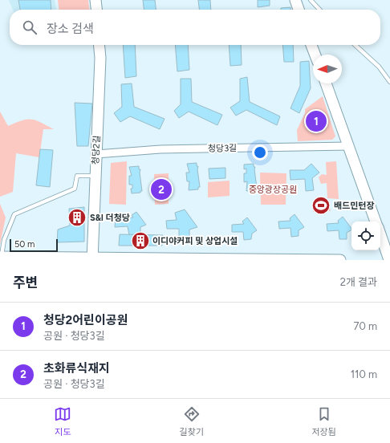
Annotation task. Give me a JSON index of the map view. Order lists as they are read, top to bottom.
{
  "streets": {
    "street": ["청당3길", "청당2길"]
  },
  "crossings": [
    ["청당3길", "청당2길"]
  ],
  "parks": ["중앙광장공원"],
  "places": {
    "sports": ["배드민턴장"],
    "building": ["S&I 더청당", "이디야커피 및 상업시설"]
  },
  "scale_bar": "50 m",
  "north": "left",
  "page": {
    "search": "장소 검색",
    "pins": ["1", "2"],
    "scale": "50 m",
    "heading": ["주변", "2개 결과"],
    "list": [
      {
        "mark": "1",
        "name": "청당2어린이공원",
        "note": "공원 · 청당3길",
        "value": "70 m"
      },
      {
        "mark": "2",
        "name": "초화류식재지",
        "note": "공원 · 청당3길",
        "value": "110 m"
      }
    ],
    "nav": ["지도", "길찾기", "저장됨"]
  }
}
